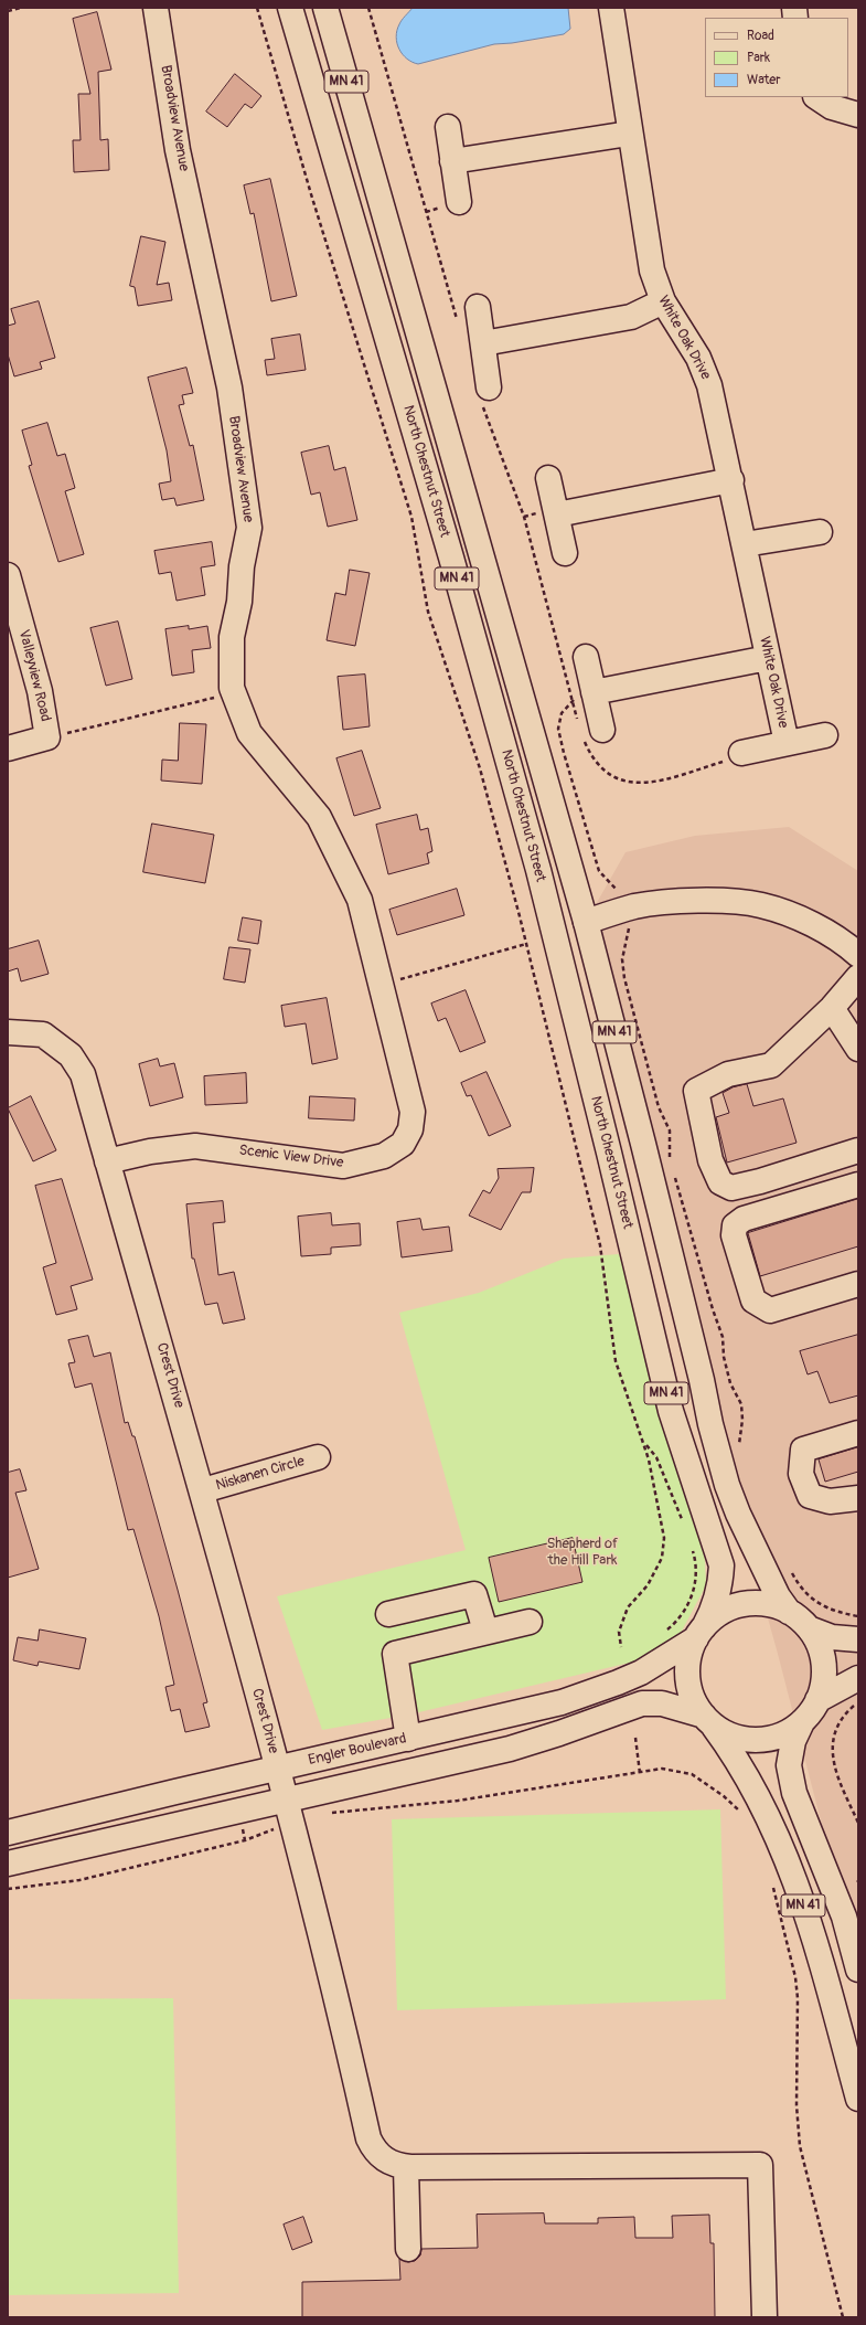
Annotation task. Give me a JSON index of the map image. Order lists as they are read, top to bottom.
{
  "streets": {
    "main road": [
      "MN 41",
      "Broadview Avenue",
      "White Oak Drive",
      "North Chestnut Street",
      "Valleyview Road",
      "Scenic View Drive",
      "Crest Drive",
      "Niskanen Circle",
      "Engler Boulevard"
    ]
  },
  "crossings": [
    ["MN 41", "North Chestnut Street"],
    ["MN 41", "Engler Boulevard"],
    ["Broadview Avenue", "Scenic View Drive"],
    ["North Chestnut Street", "Engler Boulevard"],
    ["Scenic View Drive", "Crest Drive"],
    ["Crest Drive", "Niskanen Circle"],
    ["Crest Drive", "Engler Boulevard"]
  ],
  "parks": ["Shepherd of the Hill Park"],
  "legend": ["Road", "Park", "Water"]
}
